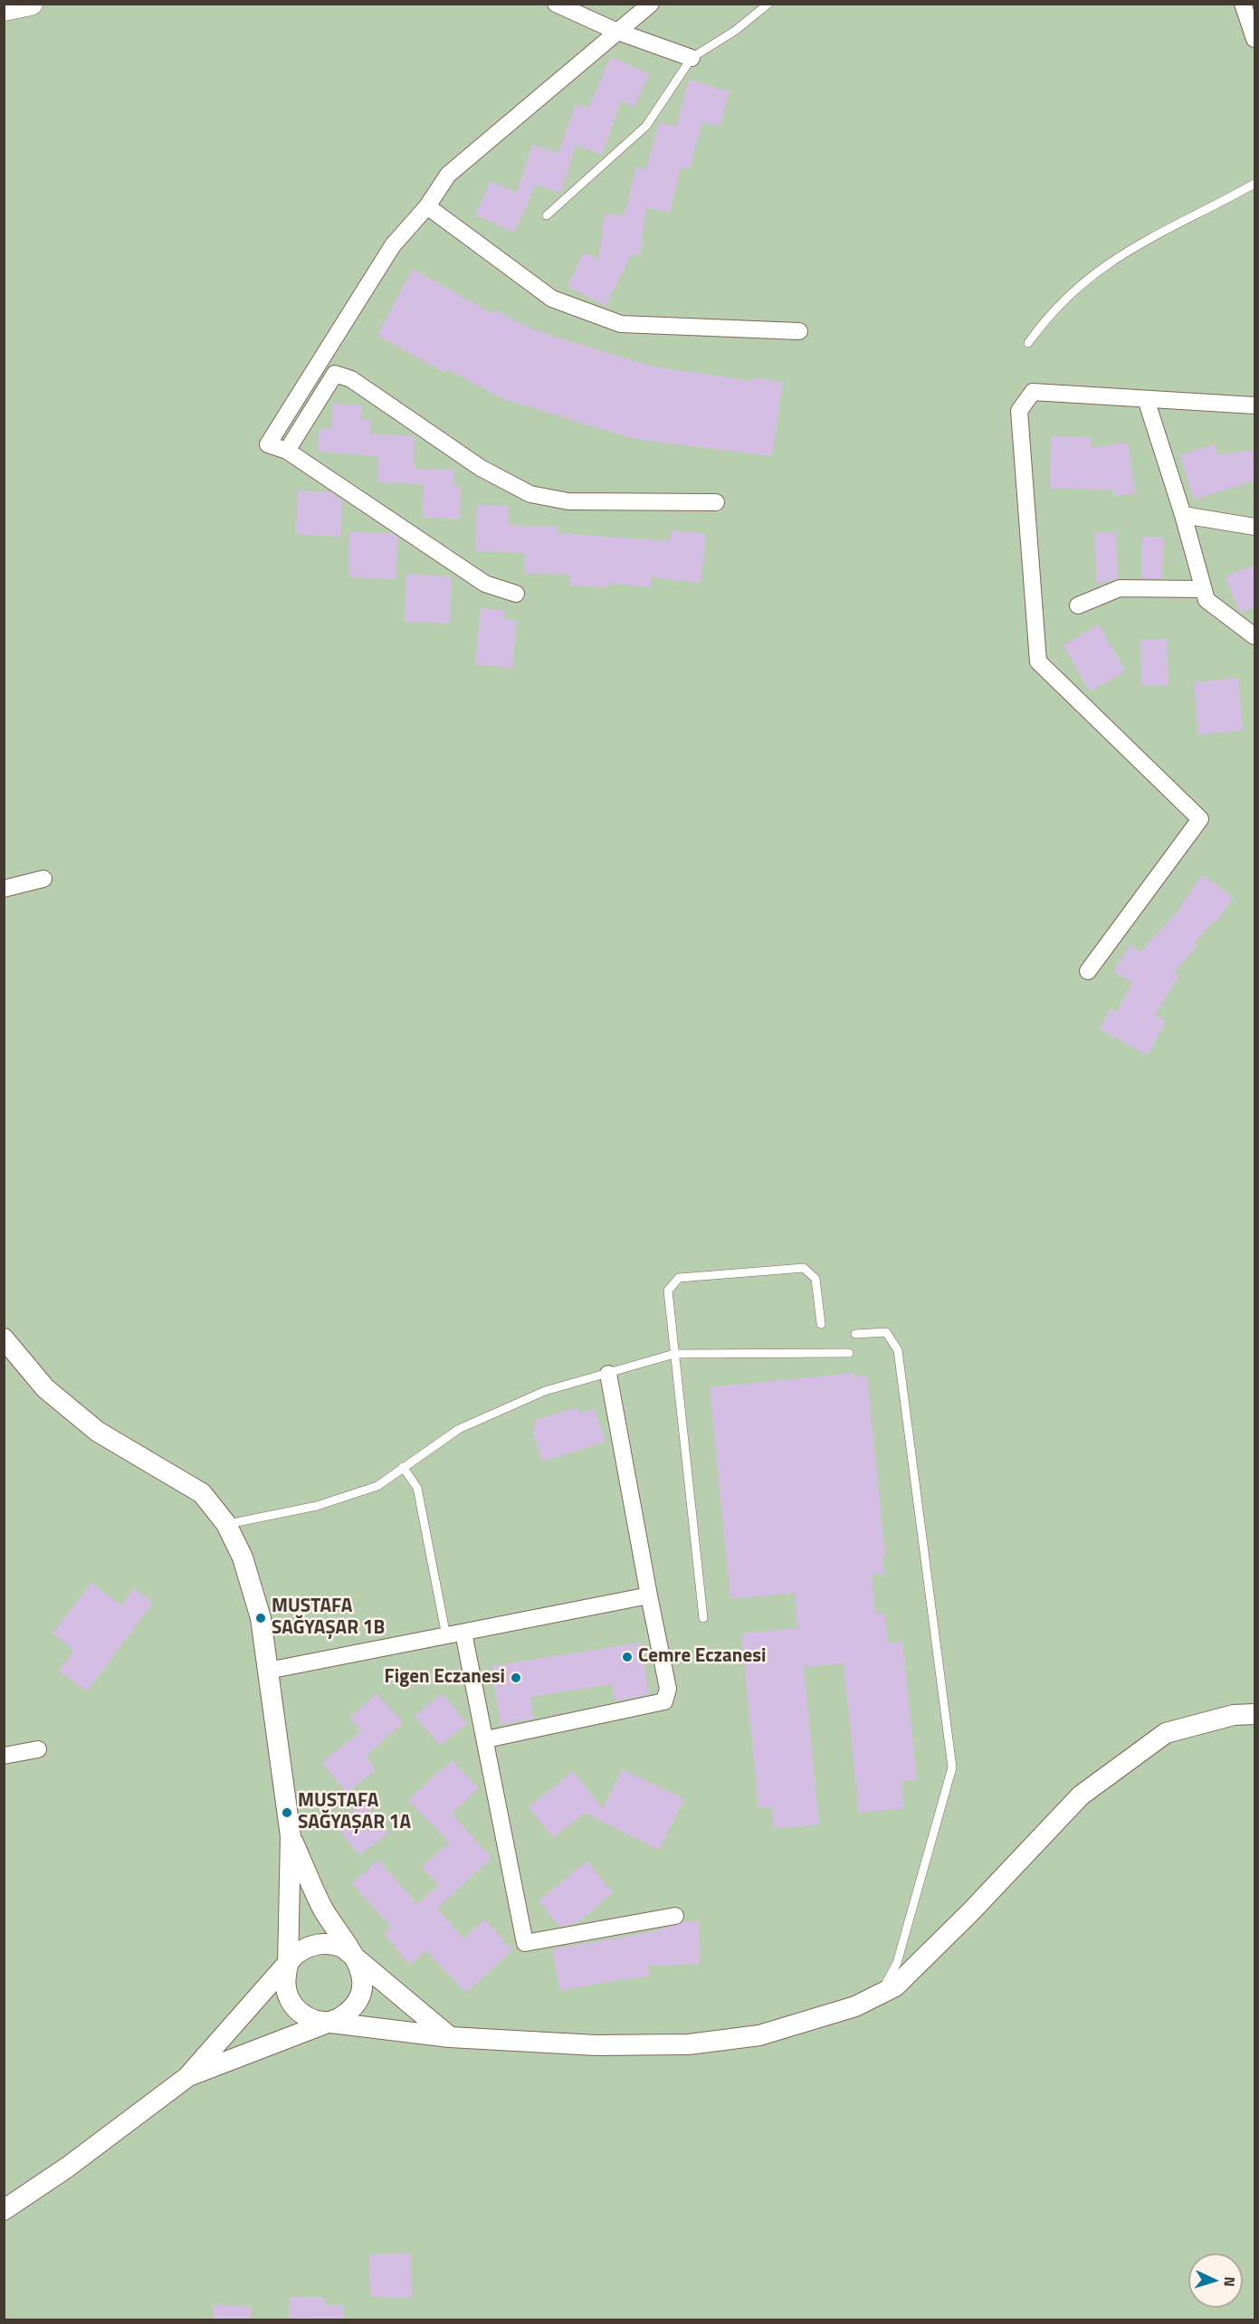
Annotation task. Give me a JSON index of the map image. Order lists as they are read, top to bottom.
{
  "places": [
    "MUSTAFA SAĞYAŞAR 1B",
    "Cemre Eczanesi",
    "Figen Eczanesi",
    "MUSTAFA SAĞYAŞAR 1A"
  ],
  "north": "right"
}
